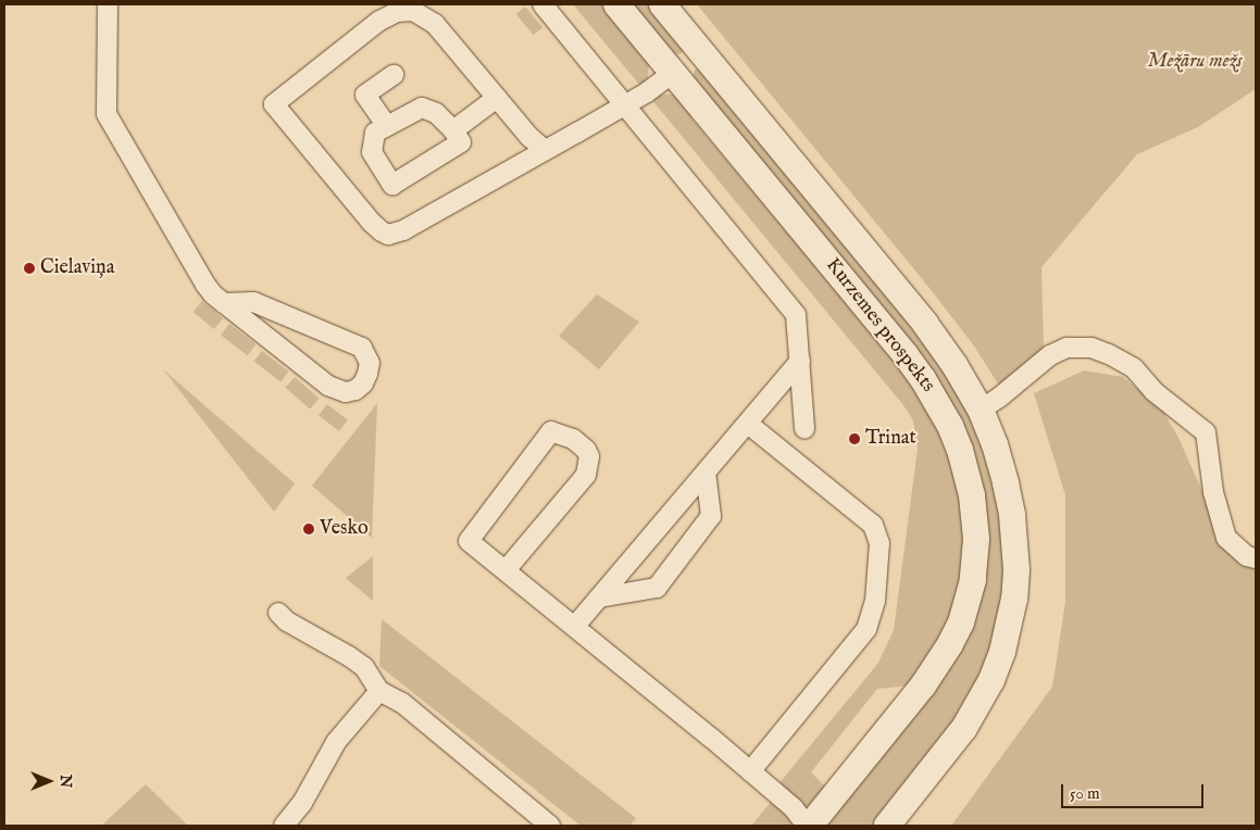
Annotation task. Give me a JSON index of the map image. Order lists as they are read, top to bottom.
{
  "streets": {
    "main road": ["Kurzemes prospekts"]
  },
  "parks": ["Mežāru mežs"],
  "places": ["Cielaviņa", "Trinat", "Vesko"],
  "scale_bar": "50 m",
  "north": "right"
}
